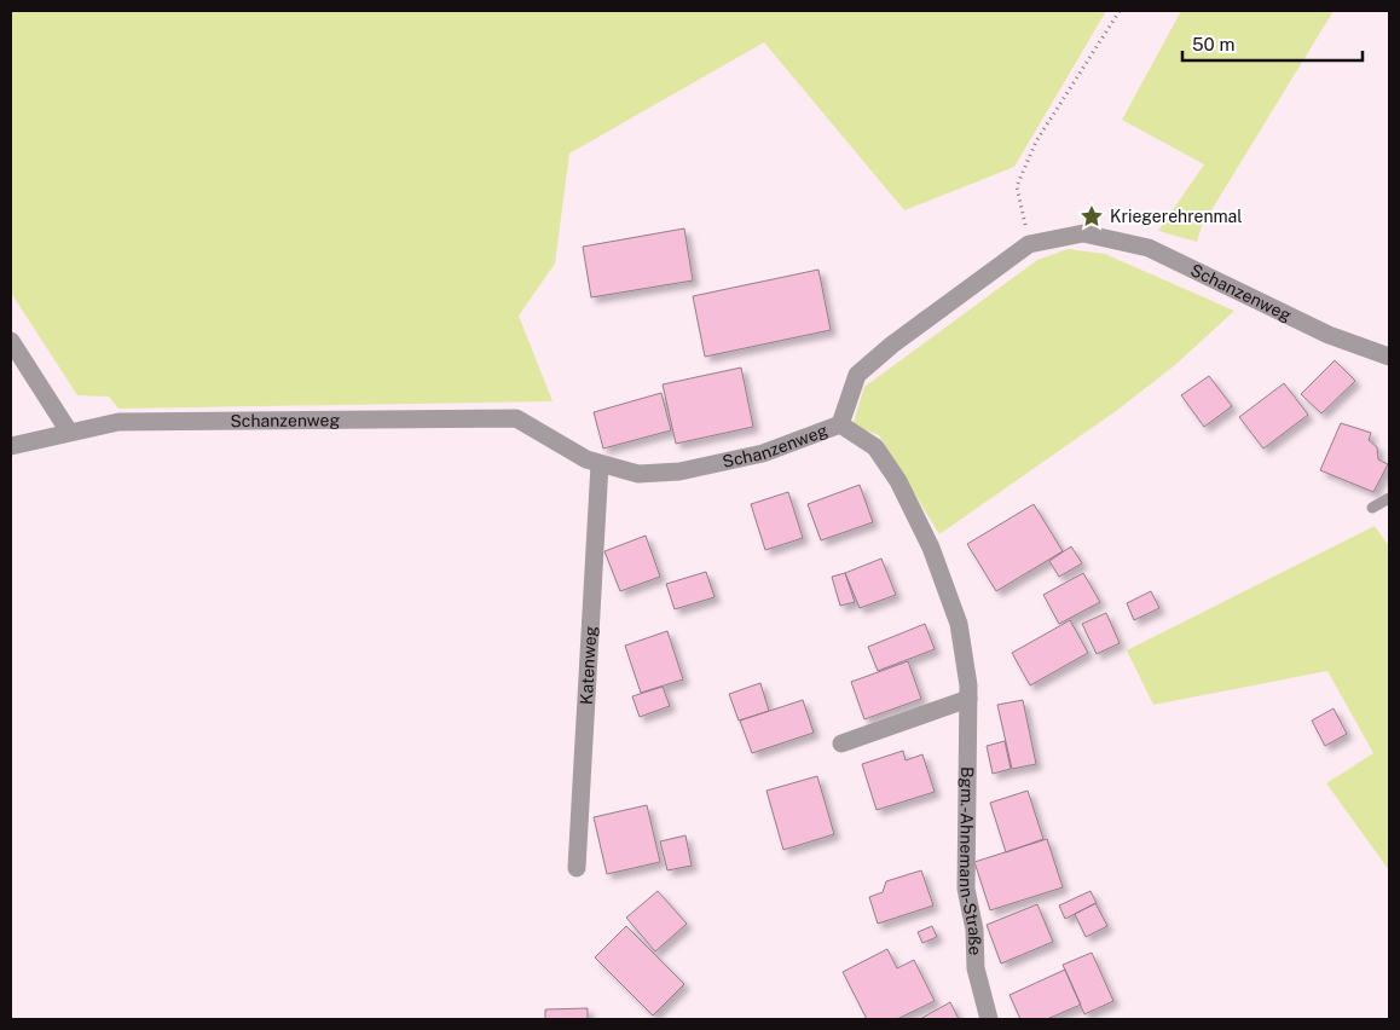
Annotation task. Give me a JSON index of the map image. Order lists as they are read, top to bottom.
{
  "streets": {
    "street": ["Schanzenweg", "Katenweg", "Bgm.-Ahnemann-Straße"]
  },
  "crossings": [
    ["Schanzenweg", "Katenweg"],
    ["Schanzenweg", "Bgm.-Ahnemann-Straße"]
  ],
  "places": {
    "place": ["Kriegerehrenmal"]
  },
  "scale_bar": "50 m"
}
